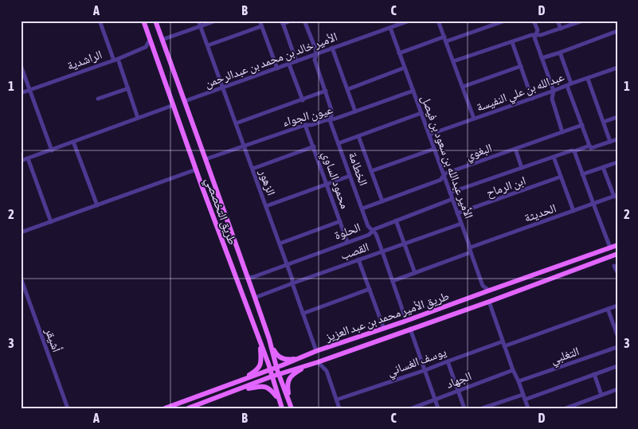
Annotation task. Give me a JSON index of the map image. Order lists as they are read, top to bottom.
{
  "streets": {
    "main road": ["طريق التخصصي", "طريق الأمير محمد بن عبد العزيز"],
    "street": [
      "الراشدية",
      "الأمير خالد بن محمد بن عبدالرحمن",
      "عبدالله بن علي النفيسة",
      "عيون الجواء",
      "البغوي",
      "الأمير عبدالله بن سعود بن فيصل",
      "الخطامة",
      "محمود الساوي",
      "الزهور",
      "ابن الرماح",
      "الحديثة",
      "الحلوة",
      "القصب",
      "أشيقر",
      "التغلبي",
      "يوسف الغساني",
      "الجهاد"
    ]
  },
  "crossings": [
    ["الراشدية", "طريق التخصصي"],
    ["الأمير خالد بن محمد بن عبدالرحمن", "الأمير عبدالله بن سعود بن فيصل"],
    ["الأمير خالد بن محمد بن عبدالرحمن", "الخطامة"],
    ["الأمير خالد بن محمد بن عبدالرحمن", "الزهور"],
    ["الأمير خالد بن محمد بن عبدالرحمن", "طريق التخصصي"],
    ["عبدالله بن علي النفيسة", "الأمير عبدالله بن سعود بن فيصل"],
    ["عيون الجواء", "الأمير عبدالله بن سعود بن فيصل"],
    ["عيون الجواء", "الخطامة"],
    ["عيون الجواء", "محمود الساوي"],
    ["عيون الجواء", "الزهور"],
    ["عيون الجواء", "طريق التخصصي"],
    ["البغوي", "الأمير عبدالله بن سعود بن فيصل"],
    ["البغوي", "الخطامة"],
    ["الأمير عبدالله بن سعود بن فيصل", "ابن الرماح"],
    ["الأمير عبدالله بن سعود بن فيصل", "الحديثة"],
    ["الأمير عبدالله بن سعود بن فيصل", "الحلوة"],
    ["الأمير عبدالله بن سعود بن فيصل", "القصب"],
    ["الأمير عبدالله بن سعود بن فيصل", "طريق الأمير محمد بن عبد العزيز"],
    ["الخطامة", "الحديثة"],
    ["الخطامة", "الحلوة"],
    ["الخطامة", "القصب"],
    ["الخطامة", "طريق الأمير محمد بن عبد العزيز"],
    ["محمود الساوي", "الحلوة"],
    ["الزهور", "الحلوة"],
    ["الزهور", "القصب"],
    ["الزهور", "طريق الأمير محمد بن عبد العزيز"],
    ["طريق التخصصي", "الحلوة"],
    ["طريق التخصصي", "القصب"],
    ["طريق التخصصي", "طريق الأمير محمد بن عبد العزيز"]
  ],
  "grid": {
    "columns": [
      "A",
      "B",
      "C",
      "D"
    ],
    "rows": ["1", "2", "3"]
  }
}
